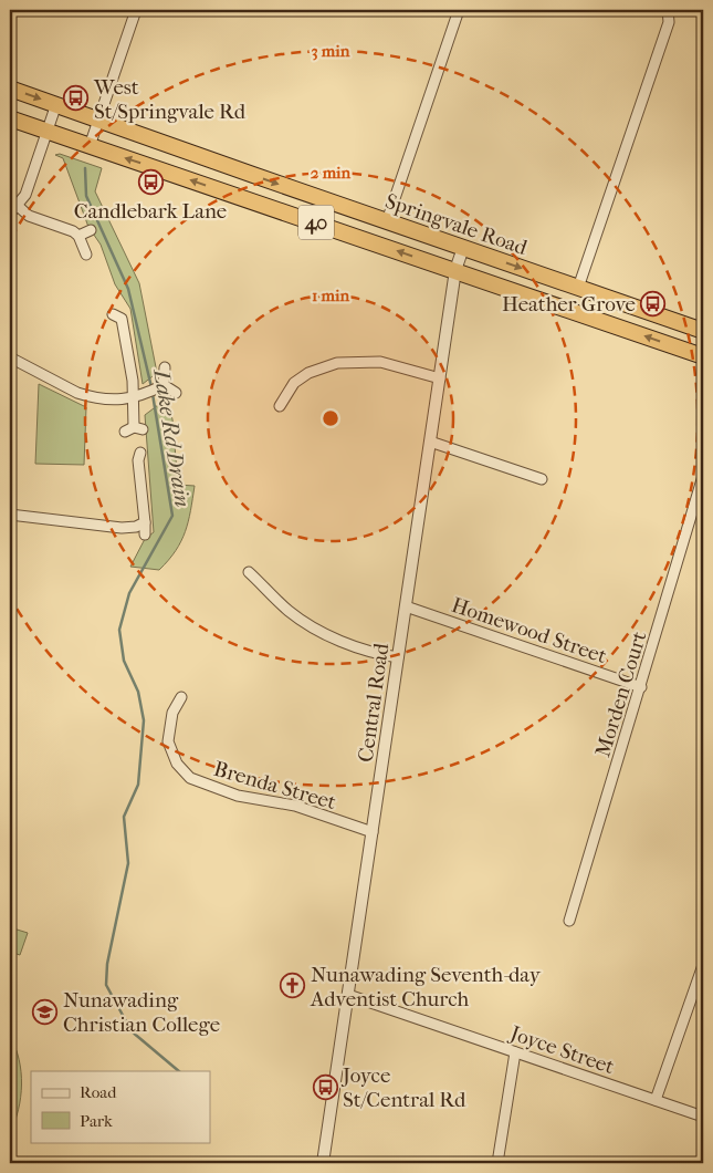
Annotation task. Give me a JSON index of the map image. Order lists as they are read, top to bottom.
{
  "streets": {
    "highway": ["40", "Springvale Road"],
    "street": [
      "Homewood Street",
      "Morden Court",
      "Central Road",
      "Brenda Street",
      "Joyce Street"
    ]
  },
  "crossings": [
    ["40", "Central Road"],
    ["Springvale Road", "Central Road"],
    ["Homewood Street", "Morden Court"],
    ["Homewood Street", "Central Road"],
    ["Central Road", "Brenda Street"],
    ["Central Road", "Joyce Street"]
  ],
  "water": ["Lake Rd Drain"],
  "places": {
    "bus stop": [
      "West St/Springvale Rd",
      "Candlebark Lane",
      "Heather Grove",
      "Joyce St/Central Rd"
    ],
    "church": ["Nunawading Seventh-day Adventist Church"],
    "school or university": ["Nunawading Christian College"]
  },
  "legend": ["Road", "Park"],
  "rings": ["3 min", "2 min", "1 min"]
}
